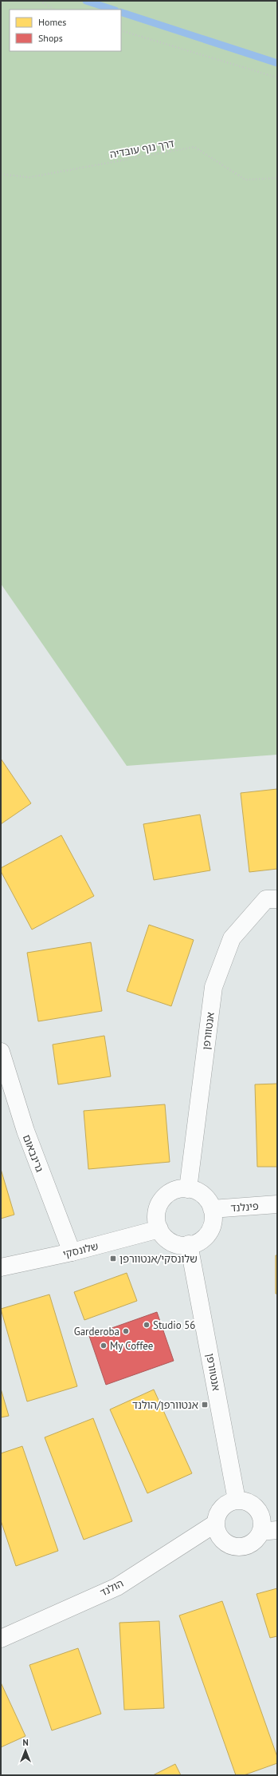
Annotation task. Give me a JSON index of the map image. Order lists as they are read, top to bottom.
{
  "streets": {
    "street": [
      "אנטוורפן",
      "גרינבאום",
      "פינלנד",
      "שלונסקי",
      "הולנד"
    ],
    "path": ["דרך נוף עובדיה"]
  },
  "crossings": [
    ["אנטוורפן", "פינלנד"],
    ["אנטוורפן", "שלונסקי"],
    ["אנטוורפן", "הולנד"],
    ["גרינבאום", "שלונסקי"],
    ["פינלנד", "שלונסקי"]
  ],
  "places": {
    "transit": ["שלונסקי/אנטוורפן", "אנטוורפן/הולנד"],
    "other": ["Studio 56", "Garderoba", "My Coffee"]
  },
  "legend": ["Homes", "Shops"],
  "north": "top"
}
